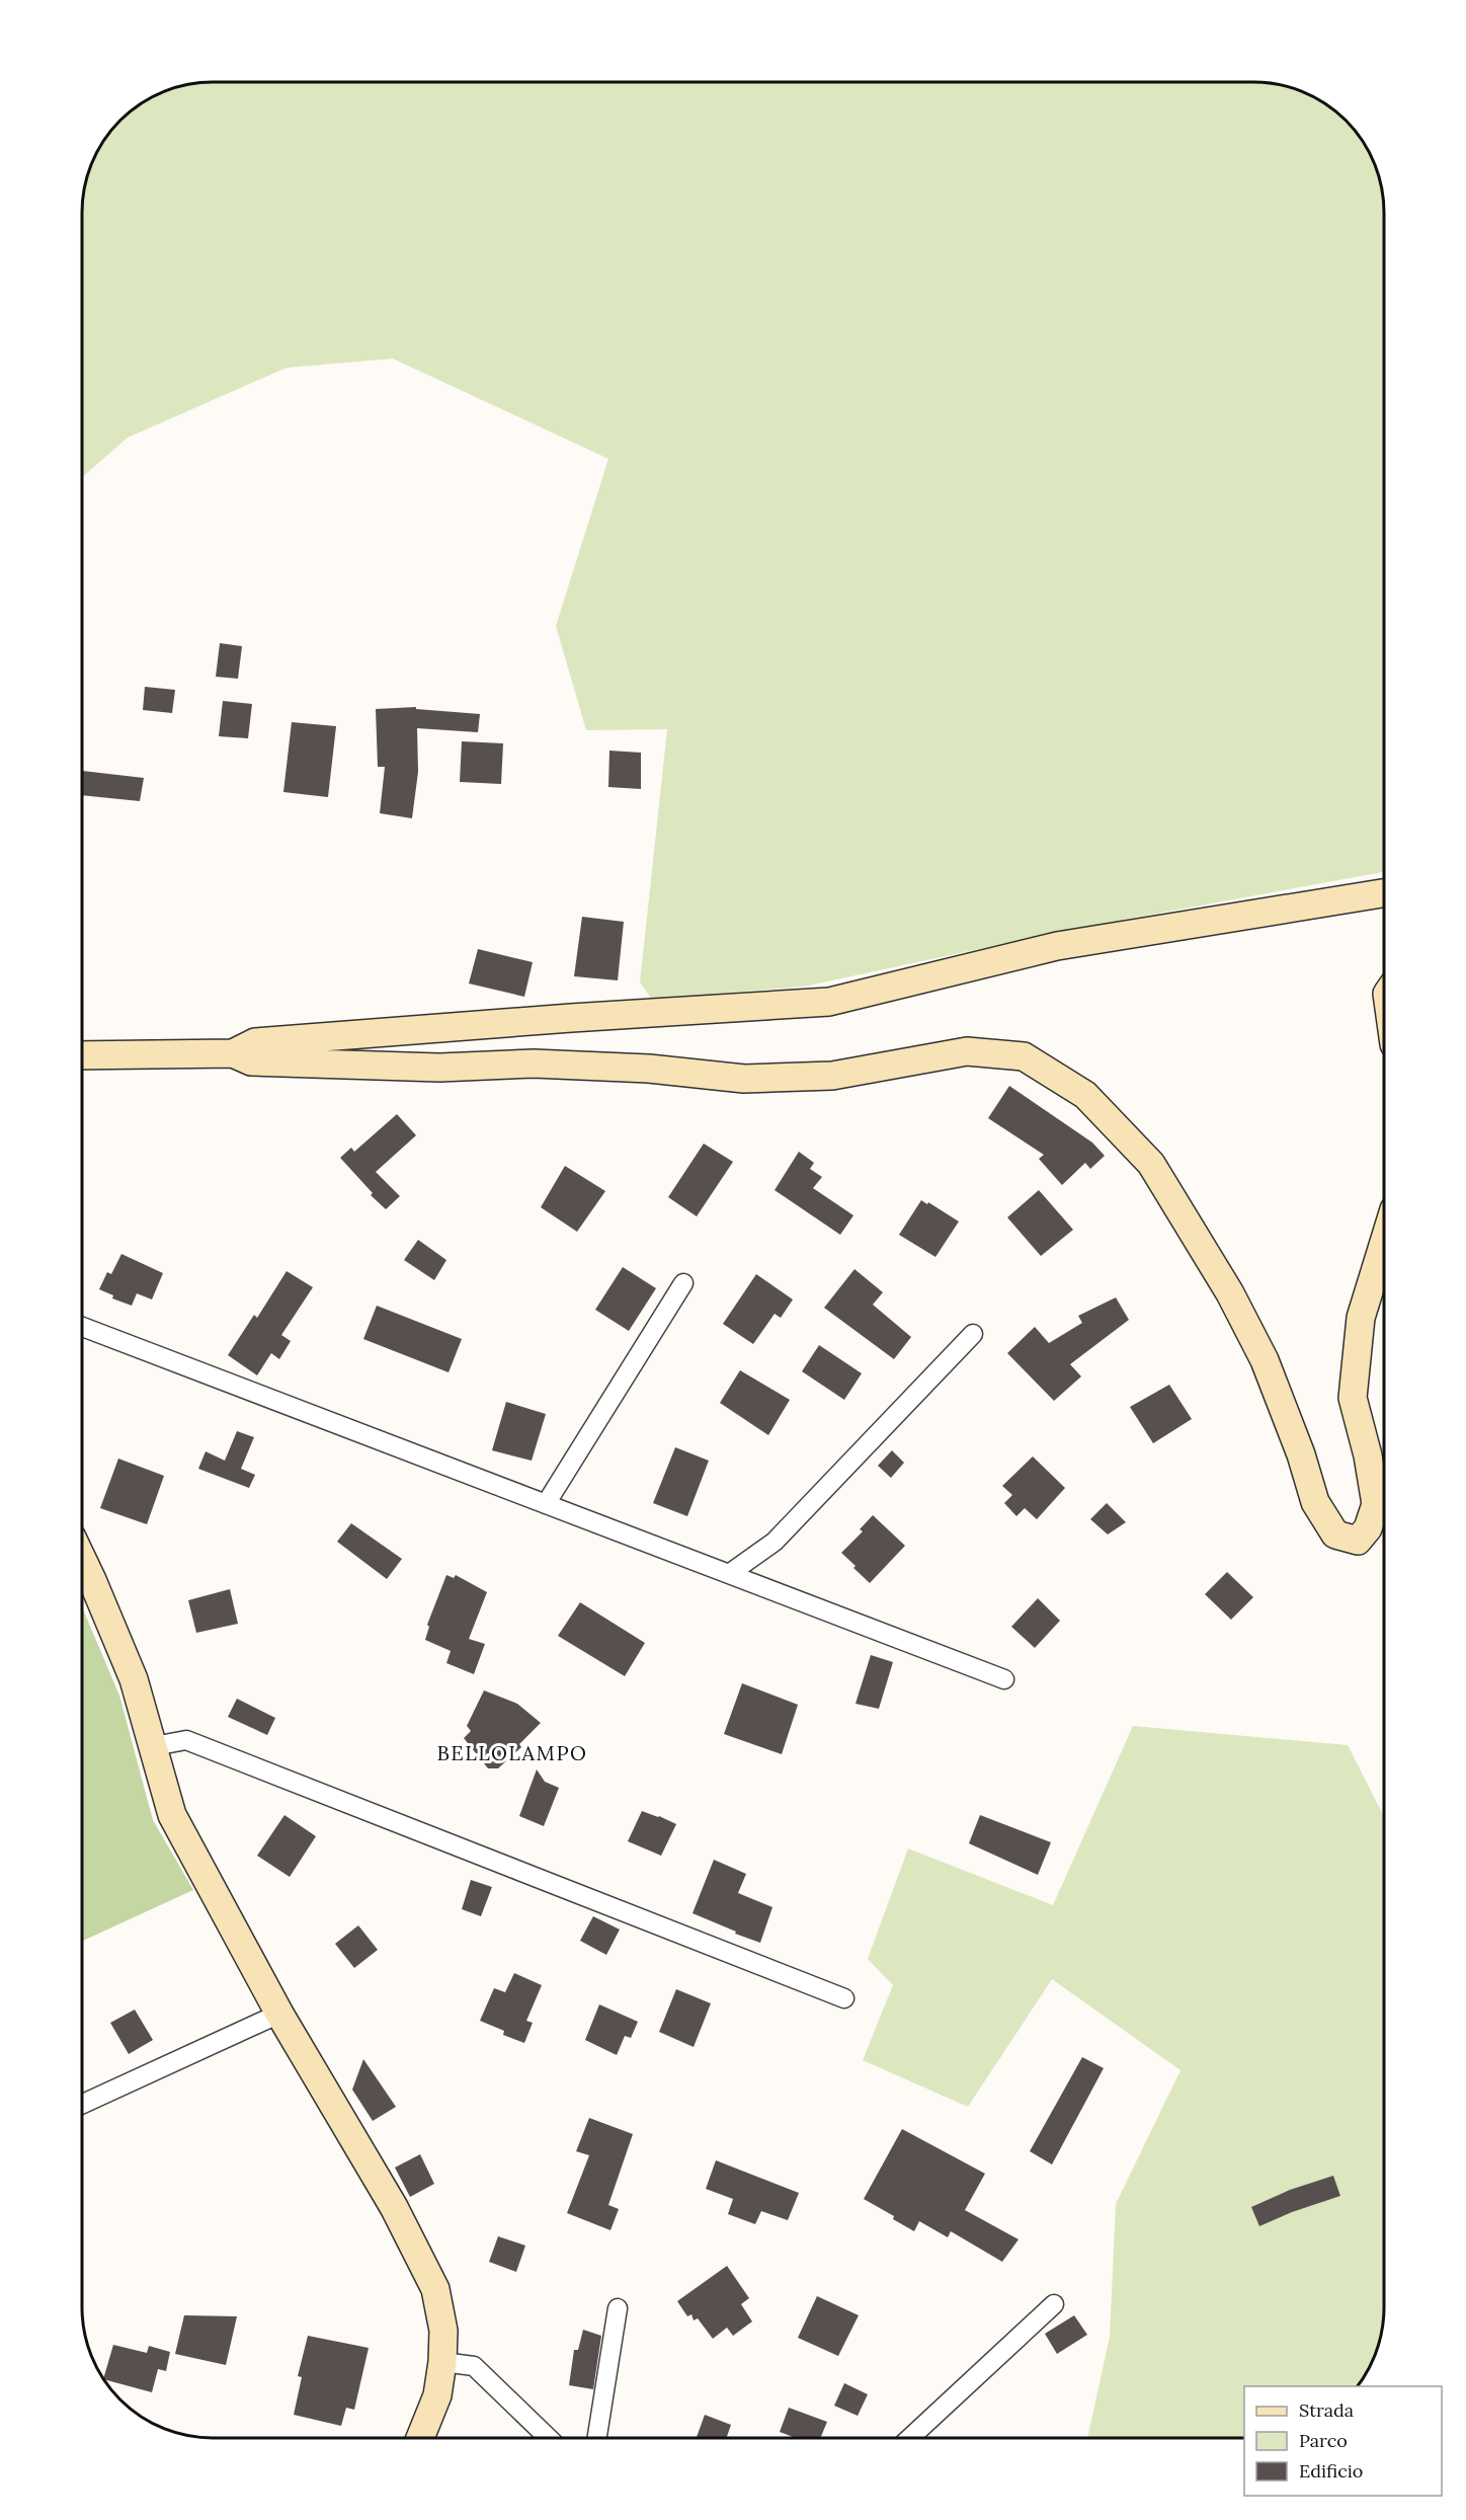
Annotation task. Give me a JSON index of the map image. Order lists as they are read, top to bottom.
{
  "districts": ["BELLOLAMPO"],
  "legend": ["Strada", "Parco", "Edificio"]
}
